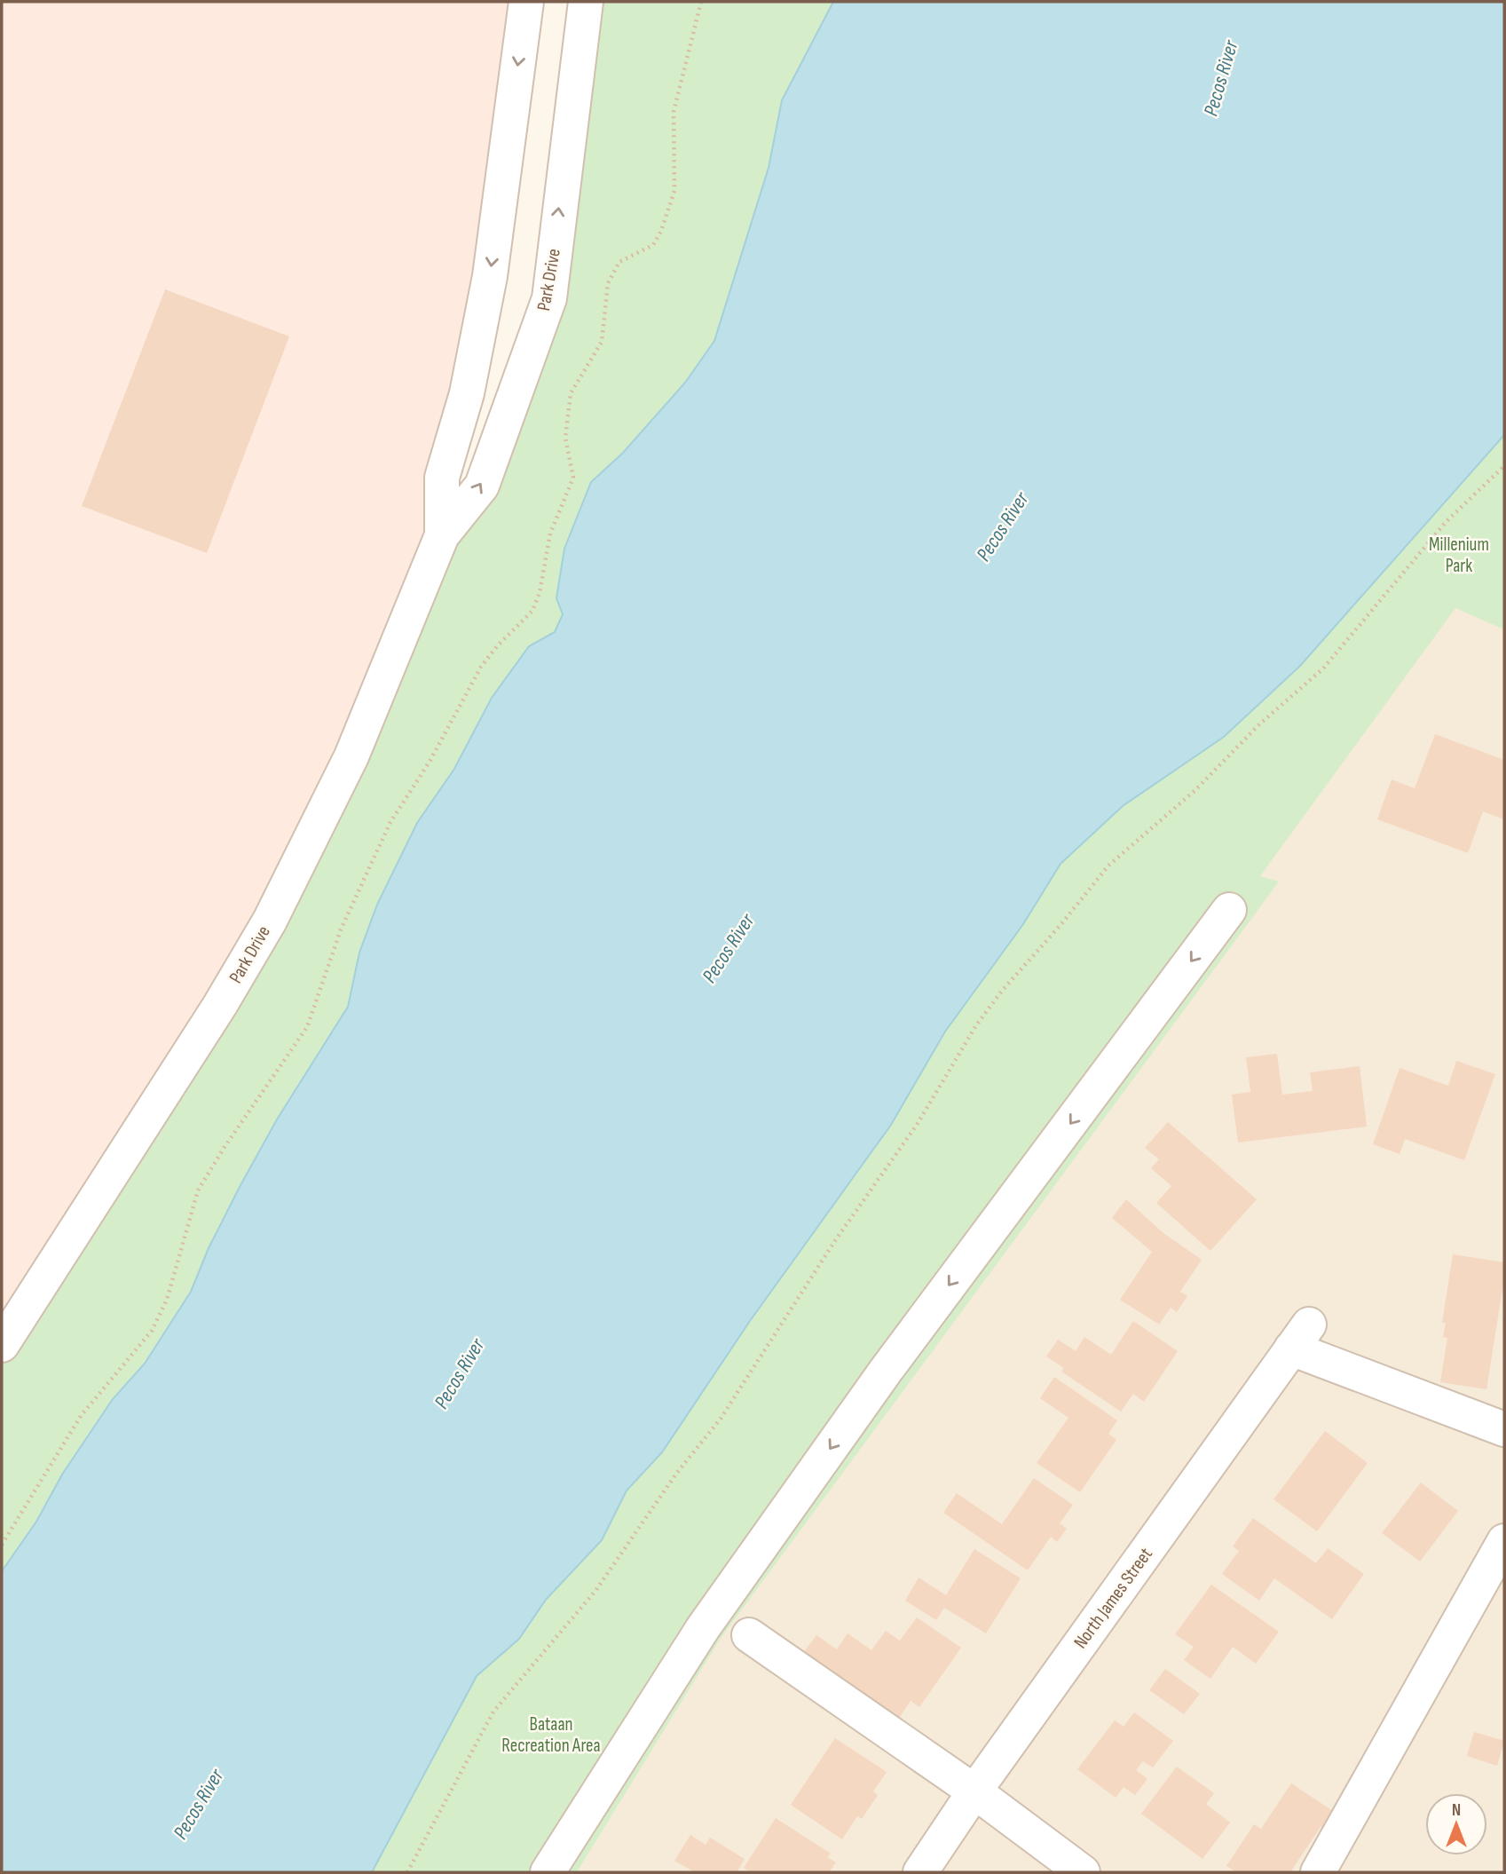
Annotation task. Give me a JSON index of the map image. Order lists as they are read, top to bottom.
{
  "streets": {
    "street": ["Park Drive", "North James Street"]
  },
  "water": ["Pecos River"],
  "parks": ["Millenium Park", "Bataan Recreation Area"],
  "north": "top"
}
